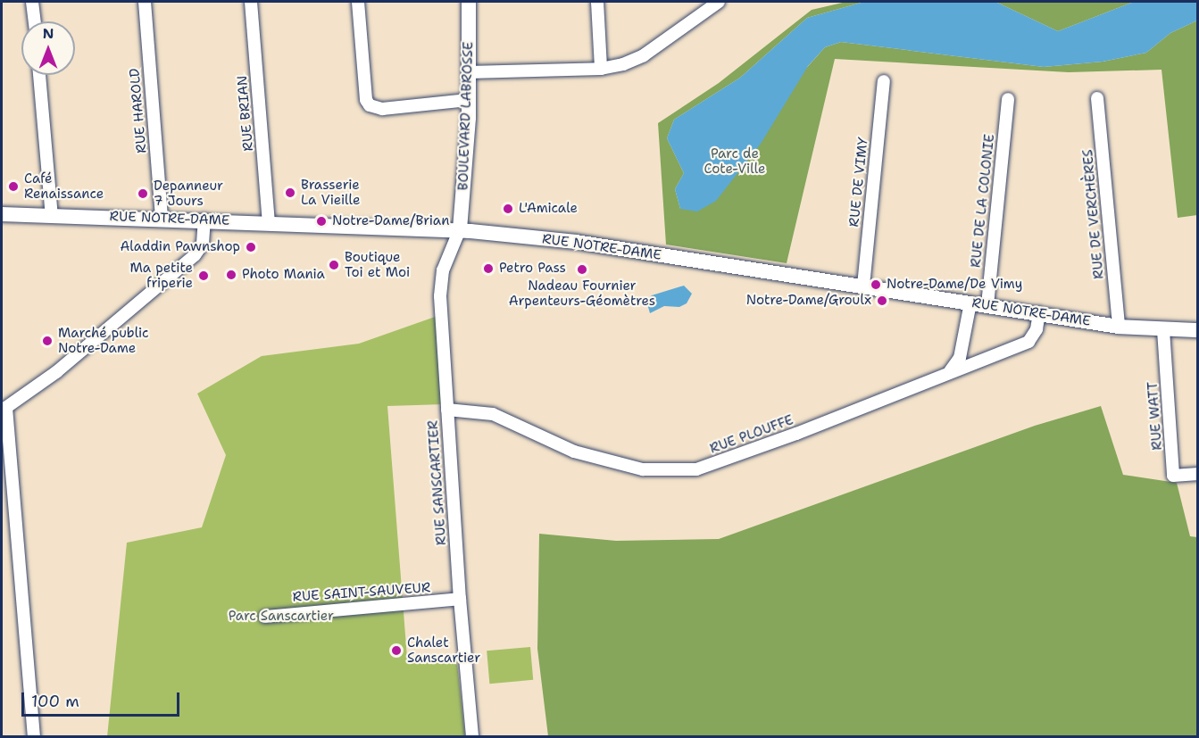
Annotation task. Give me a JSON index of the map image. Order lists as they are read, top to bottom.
{
  "streets": {
    "street": [
      "RUE HAROLD",
      "RUE BRIAN",
      "BOULEVARD LABROSSE",
      "RUE DE VIMY",
      "RUE DE LA COLONIE",
      "RUE DE VERCHÈRES",
      "RUE NOTRE-DAME",
      "RUE WATT",
      "RUE PLOUFFE",
      "RUE SANSCARTIER",
      "RUE SAINT-SAUVEUR"
    ]
  },
  "crossings": [
    ["RUE HAROLD", "RUE NOTRE-DAME"],
    ["RUE BRIAN", "RUE NOTRE-DAME"],
    ["BOULEVARD LABROSSE", "RUE NOTRE-DAME"],
    ["BOULEVARD LABROSSE", "RUE SANSCARTIER"],
    ["RUE DE VIMY", "RUE NOTRE-DAME"],
    ["RUE DE LA COLONIE", "RUE NOTRE-DAME"],
    ["RUE DE VERCHÈRES", "RUE NOTRE-DAME"],
    ["RUE NOTRE-DAME", "RUE WATT"],
    ["RUE NOTRE-DAME", "RUE PLOUFFE"],
    ["RUE NOTRE-DAME", "RUE SANSCARTIER"],
    ["RUE PLOUFFE", "RUE SANSCARTIER"],
    ["RUE SANSCARTIER", "RUE SAINT-SAUVEUR"]
  ],
  "parks": ["Parc de Cote-Ville", "Parc Sanscartier"],
  "places": [
    "Café Renaissance",
    "Brasserie La Vieille",
    "Depanneur 7 Jours",
    "L'Amicale",
    "Notre-Dame/Brian",
    "Aladdin Pawnshop",
    "Boutique Toi et Moi",
    "Petro Pass",
    "Nadeau Fournier Arpenteurs-Géomètres",
    "Photo Mania",
    "Ma petite friperie",
    "Notre-Dame/De Vimy",
    "Notre-Dame/Groulx",
    "Marché public Notre-Dame",
    "Chalet Sanscartier"
  ],
  "scale_bar": "100 m",
  "north": "top"
}
